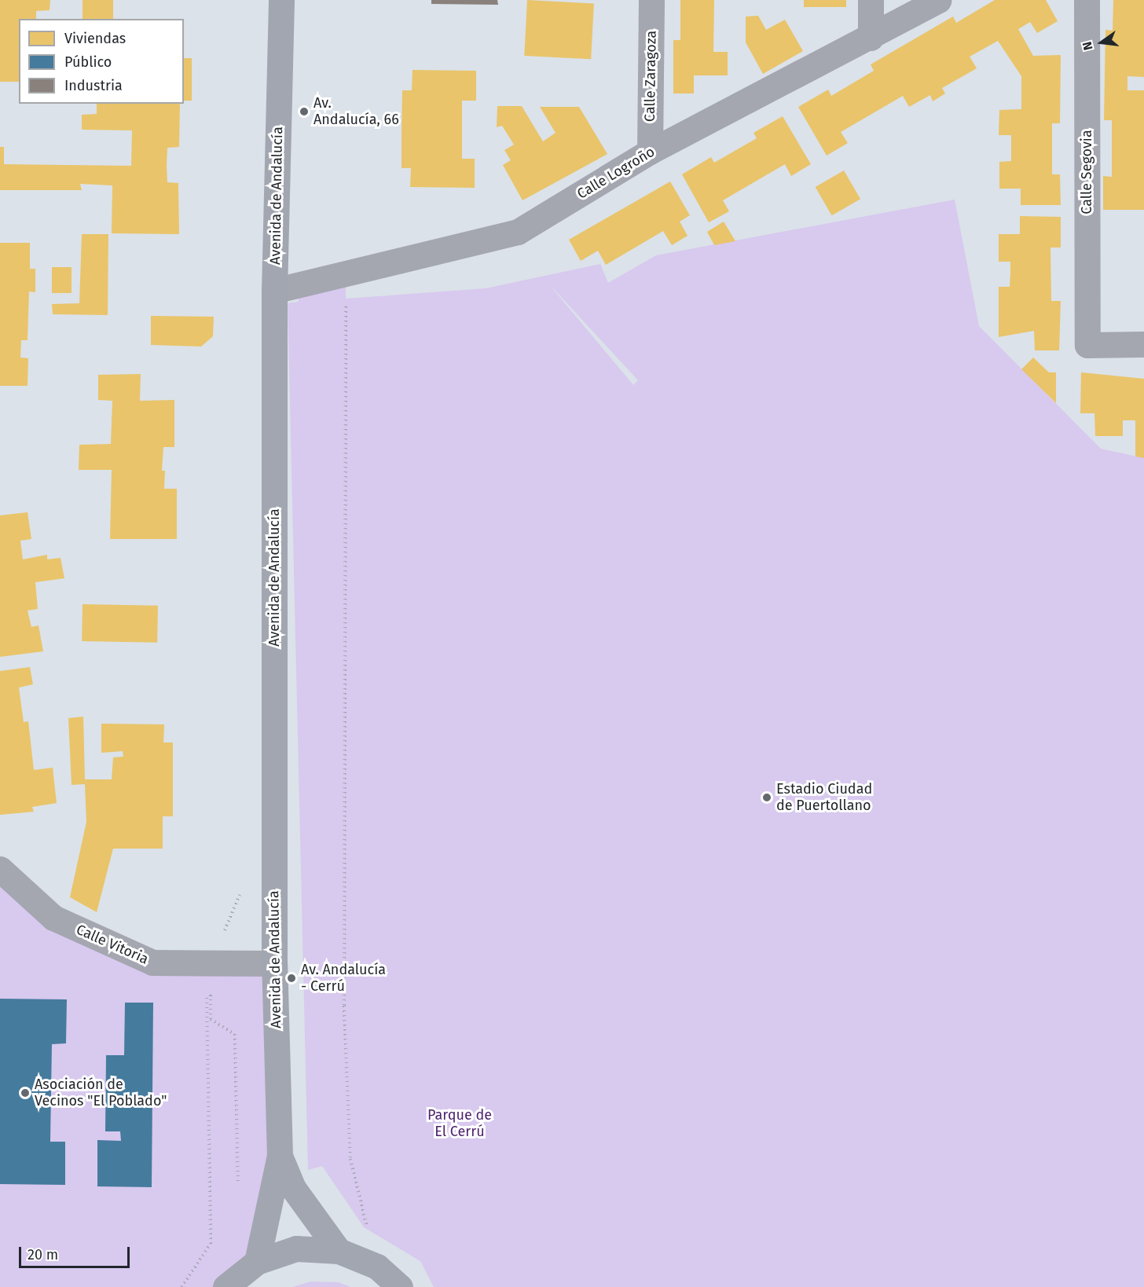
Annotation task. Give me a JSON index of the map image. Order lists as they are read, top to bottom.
{
  "streets": {
    "street": [
      "Calle Zaragoza",
      "Calle Segovia",
      "Calle Logroño",
      "Avenida de Andalucía",
      "Calle Vitoria"
    ]
  },
  "crossings": [
    ["Calle Zaragoza", "Calle Logroño"],
    ["Calle Logroño", "Avenida de Andalucía"],
    ["Avenida de Andalucía", "Calle Vitoria"]
  ],
  "parks": ["Parque de El Cerrú"],
  "places": [
    "Av. Andalucía, 66",
    "Estadio Ciudad de Puertollano",
    "Av. Andalucía - Cerrú",
    "Asociación de Vecinos \"El Poblado\""
  ],
  "legend": ["Viviendas", "Público", "Industria"],
  "scale_bar": "20 m",
  "north": "left"
}
